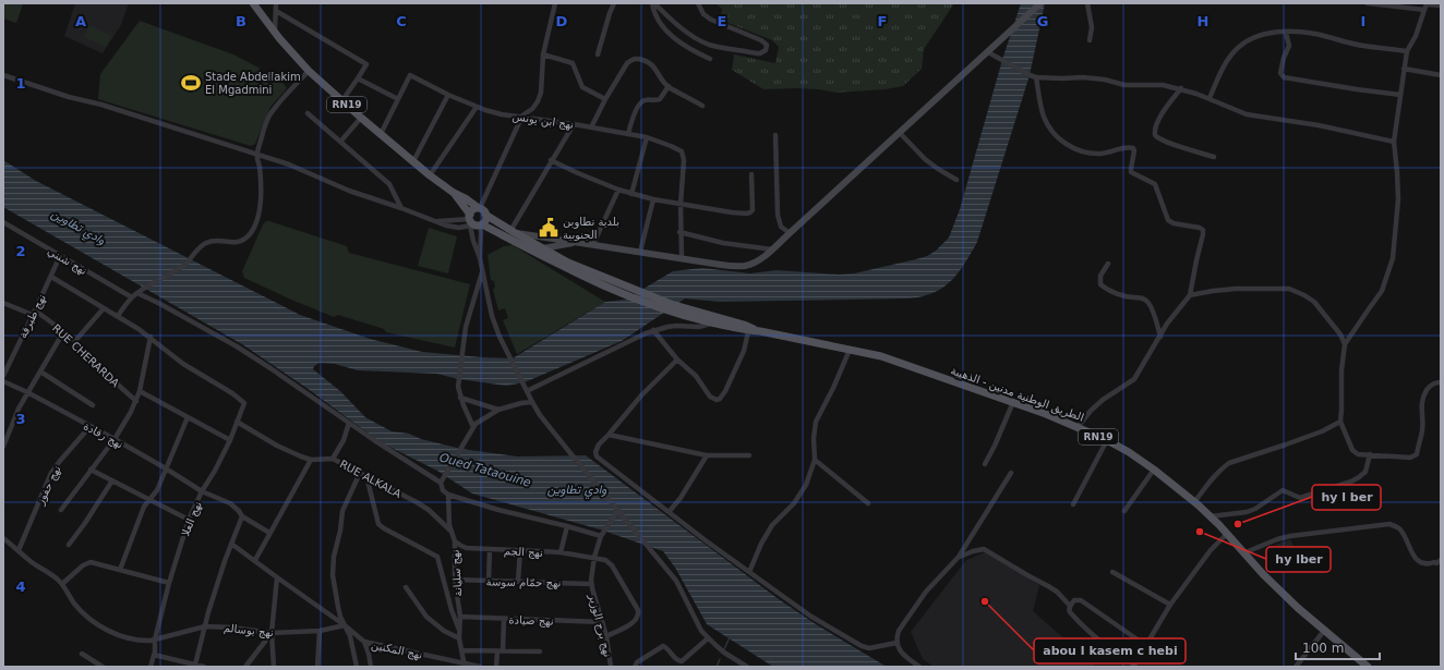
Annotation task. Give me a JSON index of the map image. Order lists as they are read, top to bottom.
{
  "streets": {
    "main road": ["RN19", "الطريق الوطنية مدنين - الذهيبة"],
    "street": [
      "نهج ابن يونس",
      "نهج شنني",
      "نهج طبرقة",
      "RUE CHERARDA",
      "نهج رقادة",
      "RUE ALKALA",
      "نهج حفوز",
      "نهج العلا",
      "نهج الجم",
      "نهج سليانة",
      "نهج حمّام سوسة",
      "نهج صيادة",
      "نهج برج الوزير",
      "نهج بوسالم",
      "نهج المكنين"
    ]
  },
  "crossings": [
    ["نهج شنني", "نهج طبرقة"],
    ["نهج طبرقة", "RUE CHERARDA"],
    ["نهج رقادة", "نهج حفوز"],
    ["نهج رقادة", "نهج العلا"],
    ["RUE ALKALA", "نهج العلا"],
    ["RUE ALKALA", "نهج سليانة"],
    ["نهج العلا", "نهج بوسالم"],
    ["نهج الجم", "نهج سليانة"],
    ["نهج الجم", "نهج برج الوزير"],
    ["نهج سليانة", "نهج حمّام سوسة"],
    ["نهج سليانة", "نهج صيادة"],
    ["نهج سليانة", "نهج المكنين"],
    ["نهج حمّام سوسة", "نهج برج الوزير"],
    ["نهج صيادة", "نهج برج الوزير"],
    ["نهج بوسالم", "نهج المكنين"]
  ],
  "water": ["وادي تطاوين", "Oued Tataouine"],
  "places": {
    "sports": ["Stade Abdelاakim El Mgadmini"],
    "public building": ["بلدية تطاوين الجنوبية"],
    "other": ["hy l ber", "hy lber", "abou l kasem c hebi"]
  },
  "scale_bar": "100 m",
  "grid": {
    "columns": [
      "A",
      "B",
      "C",
      "D",
      "E",
      "F",
      "G",
      "H",
      "I"
    ],
    "rows": [
      "1",
      "2",
      "3",
      "4"
    ]
  }
}
